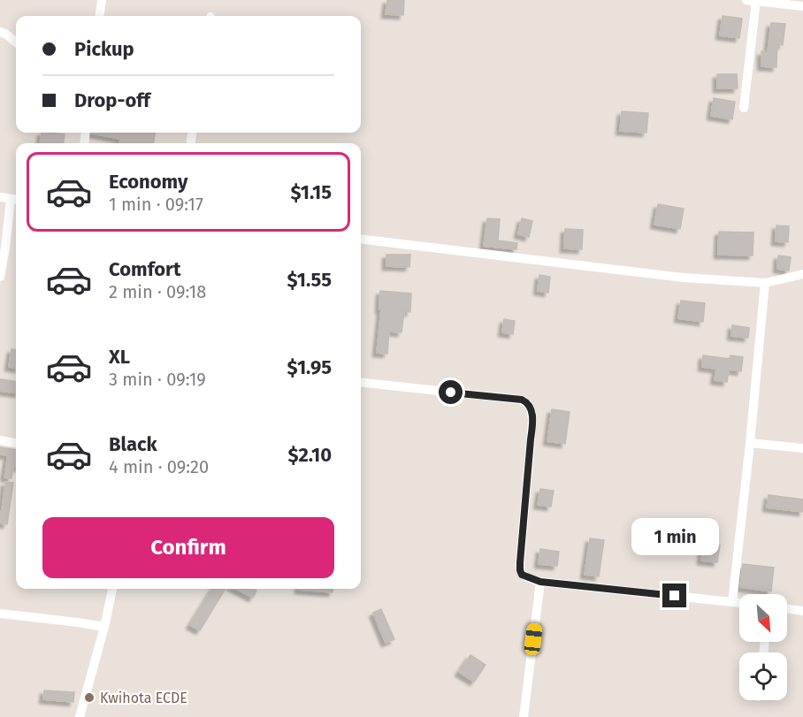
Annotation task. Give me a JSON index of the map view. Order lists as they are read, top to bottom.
{
  "places": ["Kwihota ECDE"],
  "north": "bottom right",
  "page": {
    "banner": ["Pickup", "Drop-off"],
    "list": [
      {
        "name": "Economy",
        "note": "1 min · 09:17",
        "value": "$1.15"
      },
      {
        "name": "Comfort",
        "note": "2 min · 09:18",
        "value": "$1.55"
      },
      {
        "name": "XL",
        "note": "3 min · 09:19",
        "value": "$1.95"
      },
      {
        "name": "Black",
        "note": "4 min · 09:20",
        "value": "$2.10"
      }
    ],
    "buttons": "Confirm",
    "bubble": "1 min"
  }
}
